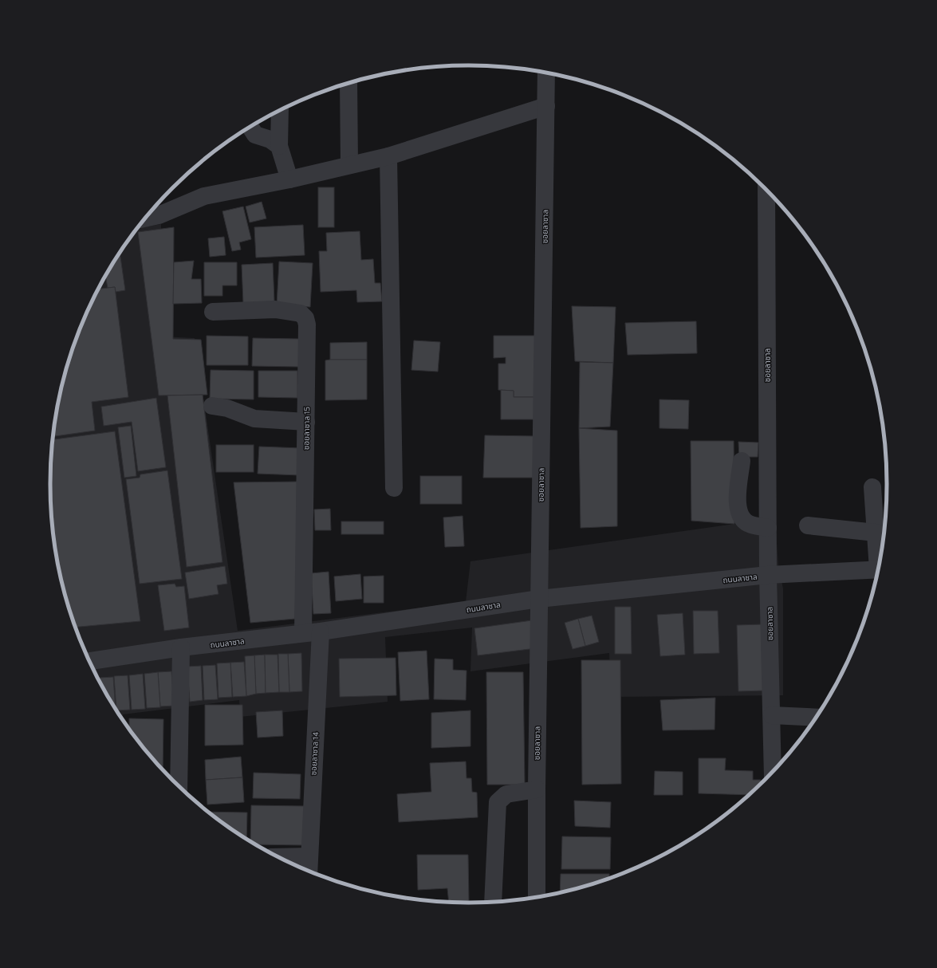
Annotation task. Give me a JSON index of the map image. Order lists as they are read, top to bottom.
{
  "streets": {
    "street": [
      "ซอยลาซาล",
      "ซอยลาซาล 15",
      "ถนนลาซาล",
      "ซอยลาซาล 14"
    ]
  },
  "crossings": [
    ["ซอยลาซาล", "ถนนลาซาล"],
    ["ซอยลาซาล 15", "ถนนลาซาล"],
    ["ถนนลาซาล", "ซอยลาซาล 14"]
  ]
}
